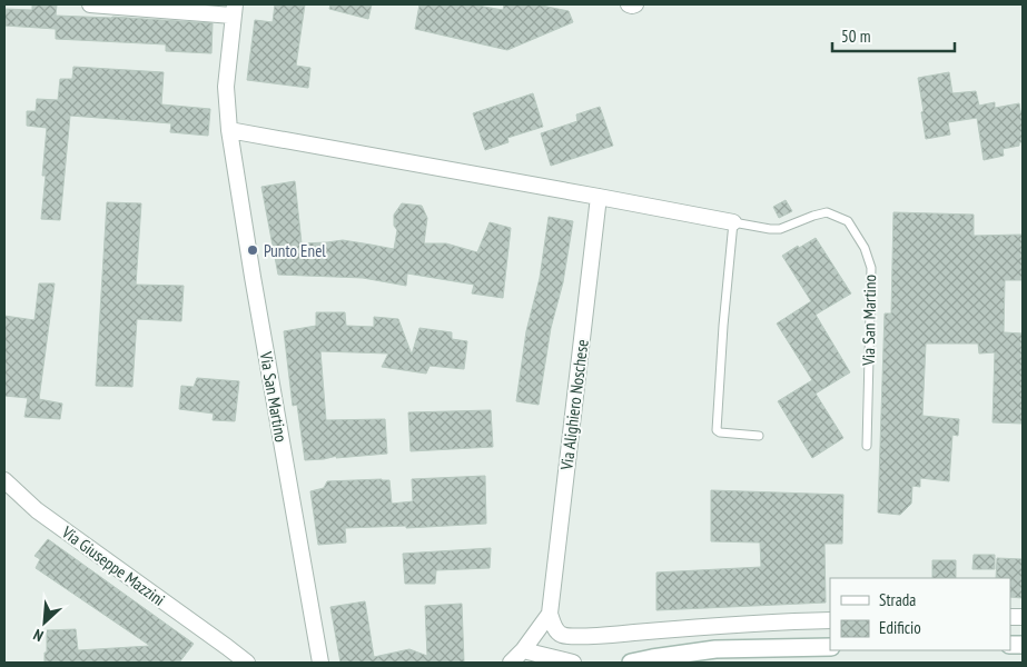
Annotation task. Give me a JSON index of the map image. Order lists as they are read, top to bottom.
{
  "streets": {
    "street": ["Via San Martino", "Via Alighiero Noschese", "Via Giuseppe Mazzini"]
  },
  "crossings": [
    ["Via San Martino", "Via Alighiero Noschese"]
  ],
  "places": ["Punto Enel"],
  "legend": ["Strada", "Edificio"],
  "scale_bar": "50 m",
  "north": "bottom left"
}
